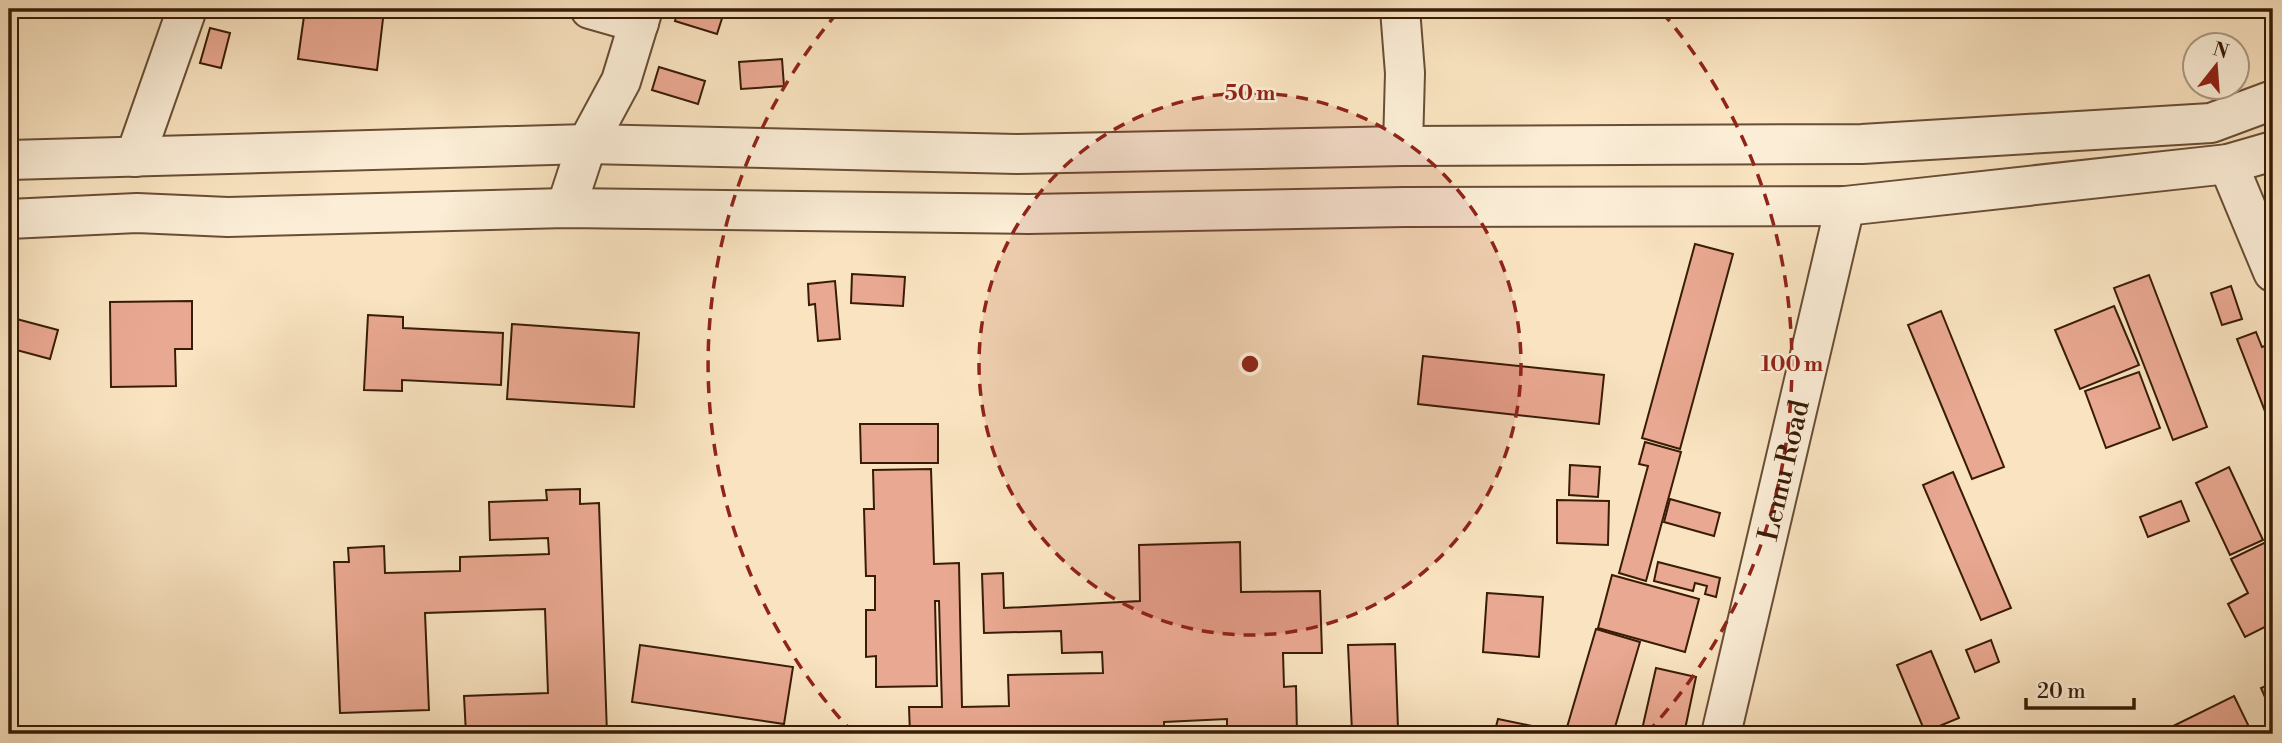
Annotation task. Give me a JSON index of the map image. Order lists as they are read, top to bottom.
{
  "streets": {
    "street": ["Lemu Road"]
  },
  "scale_bar": "20 m",
  "north": "top",
  "rings": ["50 m", "100 m"]
}
